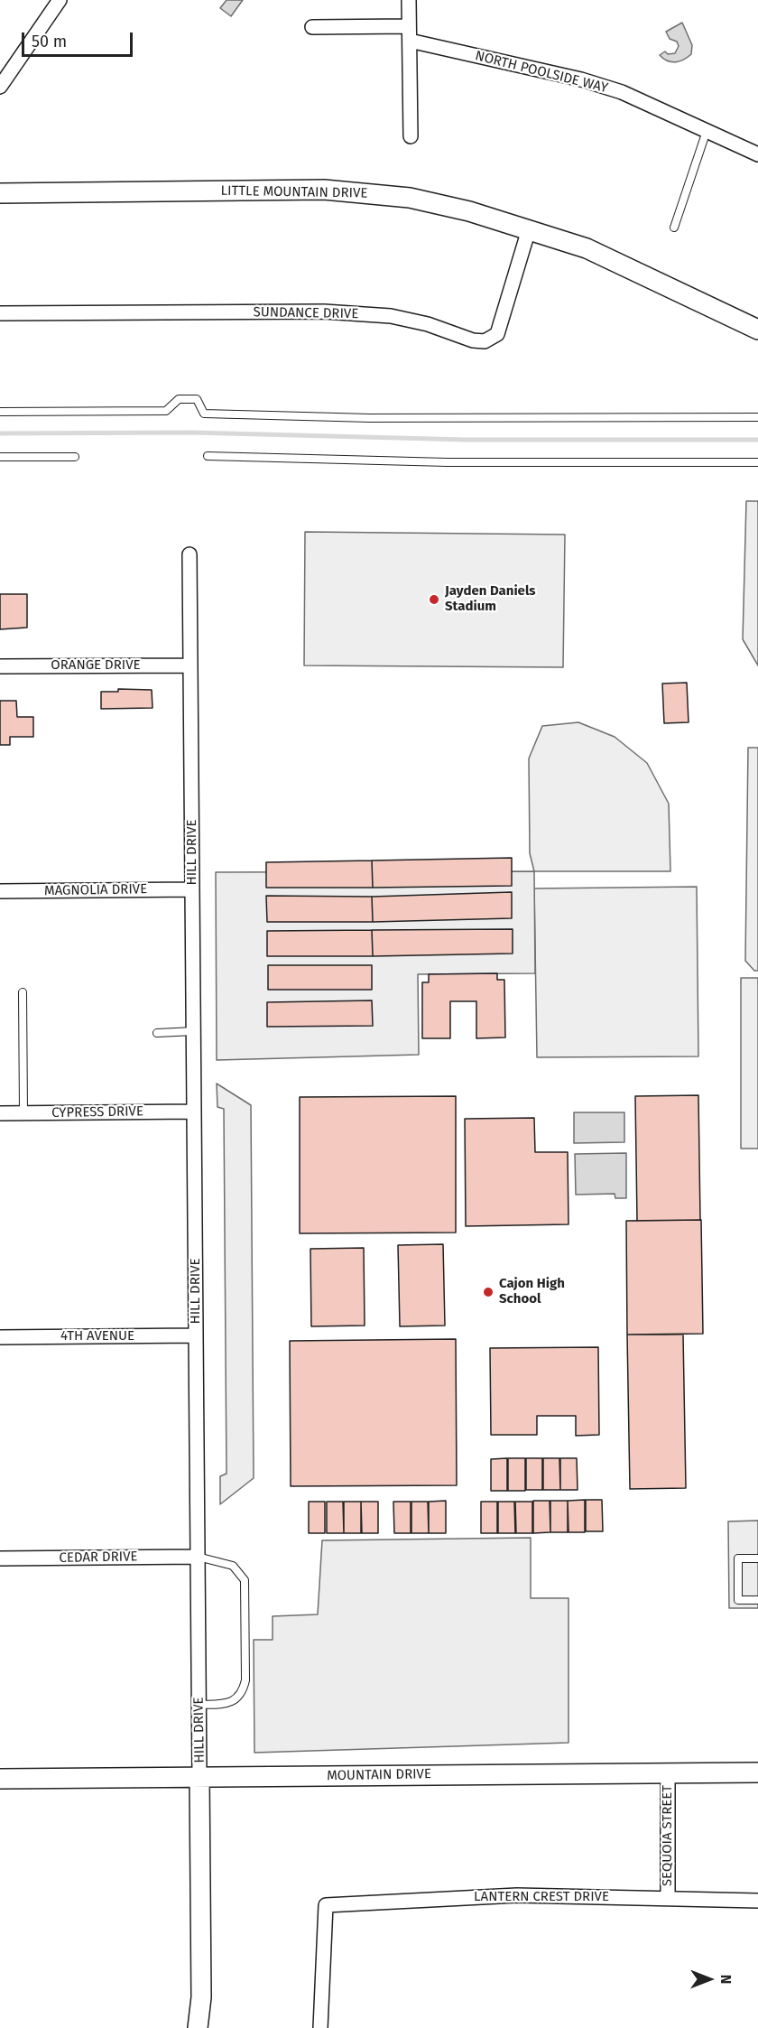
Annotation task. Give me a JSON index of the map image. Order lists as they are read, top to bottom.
{
  "streets": {
    "street": [
      "NORTH POOLSIDE WAY",
      "LITTLE MOUNTAIN DRIVE",
      "SUNDANCE DRIVE",
      "ORANGE DRIVE",
      "HILL DRIVE",
      "MAGNOLIA DRIVE",
      "CYPRESS DRIVE",
      "4TH AVENUE",
      "CEDAR DRIVE",
      "MOUNTAIN DRIVE",
      "SEQUOIA STREET",
      "LANTERN CREST DRIVE"
    ]
  },
  "crossings": [
    ["LITTLE MOUNTAIN DRIVE", "SUNDANCE DRIVE"],
    ["ORANGE DRIVE", "HILL DRIVE"],
    ["HILL DRIVE", "MAGNOLIA DRIVE"],
    ["HILL DRIVE", "CYPRESS DRIVE"],
    ["HILL DRIVE", "4TH AVENUE"],
    ["HILL DRIVE", "CEDAR DRIVE"],
    ["HILL DRIVE", "MOUNTAIN DRIVE"],
    ["MOUNTAIN DRIVE", "SEQUOIA STREET"],
    ["SEQUOIA STREET", "LANTERN CREST DRIVE"]
  ],
  "places": ["Jayden Daniels Stadium", "Cajon High School"],
  "scale_bar": "50 m",
  "north": "right"
}
